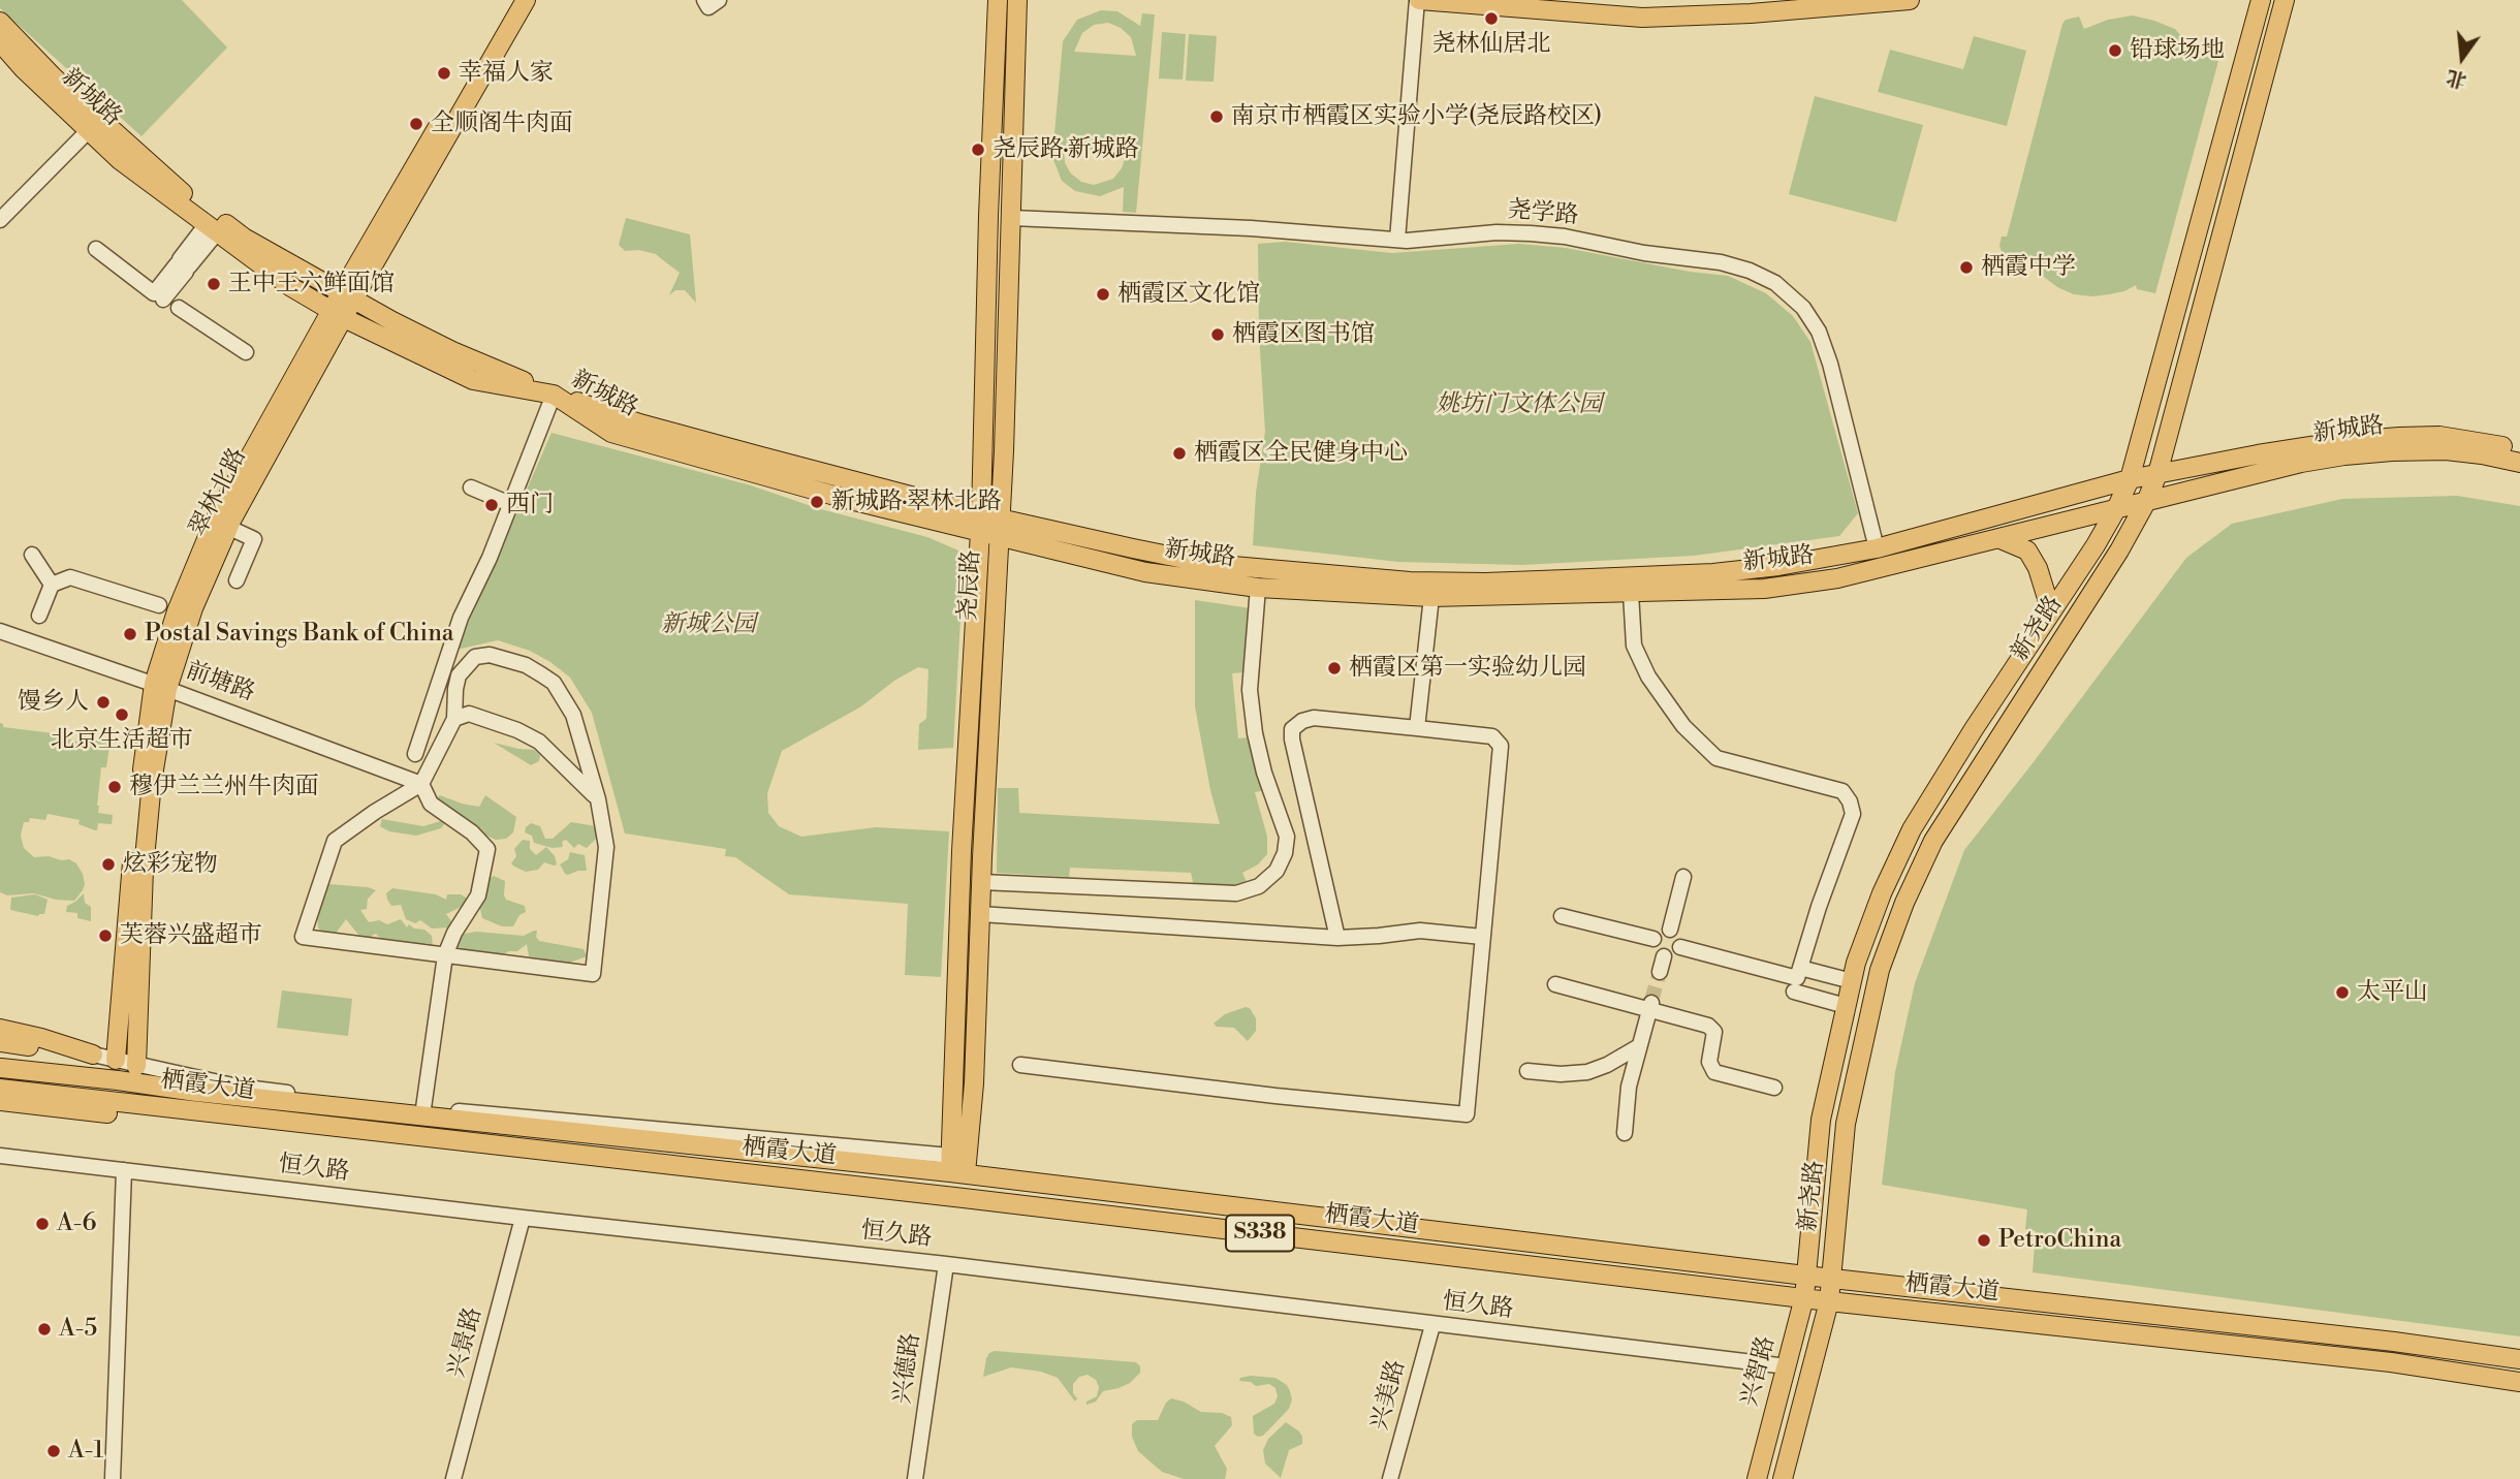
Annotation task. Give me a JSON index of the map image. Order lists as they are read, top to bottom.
{
  "streets": {
    "main road": [
      "新城路",
      "翠林北路",
      "尧辰路",
      "新尧路",
      "栖霞大道",
      "S338",
      "兴智路"
    ],
    "street": [
      "尧学路",
      "前塘路",
      "恒久路",
      "兴景路",
      "兴德路",
      "兴美路"
    ]
  },
  "crossings": [
    ["新城路", "尧学路"],
    ["新城路", "翠林北路"],
    ["新城路", "尧辰路"],
    ["新城路", "新尧路"],
    ["尧学路", "尧辰路"],
    ["翠林北路", "前塘路"],
    ["尧辰路", "栖霞大道"],
    ["新尧路", "栖霞大道"],
    ["新尧路", "兴智路"],
    ["栖霞大道", "兴智路"],
    ["恒久路", "兴景路"],
    ["恒久路", "兴德路"],
    ["恒久路", "兴智路"],
    ["恒久路", "兴美路"]
  ],
  "parks": ["姚坊门文体公园", "新城公园"],
  "places": [
    "尧林仙居北",
    "铅球场地",
    "幸福人家",
    "南京市栖霞区实验小学(尧辰路校区)",
    "全顺阁牛肉面",
    "尧辰路·新城路",
    "栖霞中学",
    "王中王六鲜面馆",
    "栖霞区文化馆",
    "栖霞区图书馆",
    "栖霞区全民健身中心",
    "新城路·翠林北路",
    "西门",
    "Postal Savings Bank of China",
    "栖霞区第一实验幼儿园",
    "馒乡人",
    "北京生活超市",
    "穆伊兰兰州牛肉面",
    "炫彩宠物",
    "芙蓉兴盛超市",
    "太平山",
    "A-6",
    "PetroChina",
    "A-5",
    "A-1"
  ],
  "north": "bottom"
}
